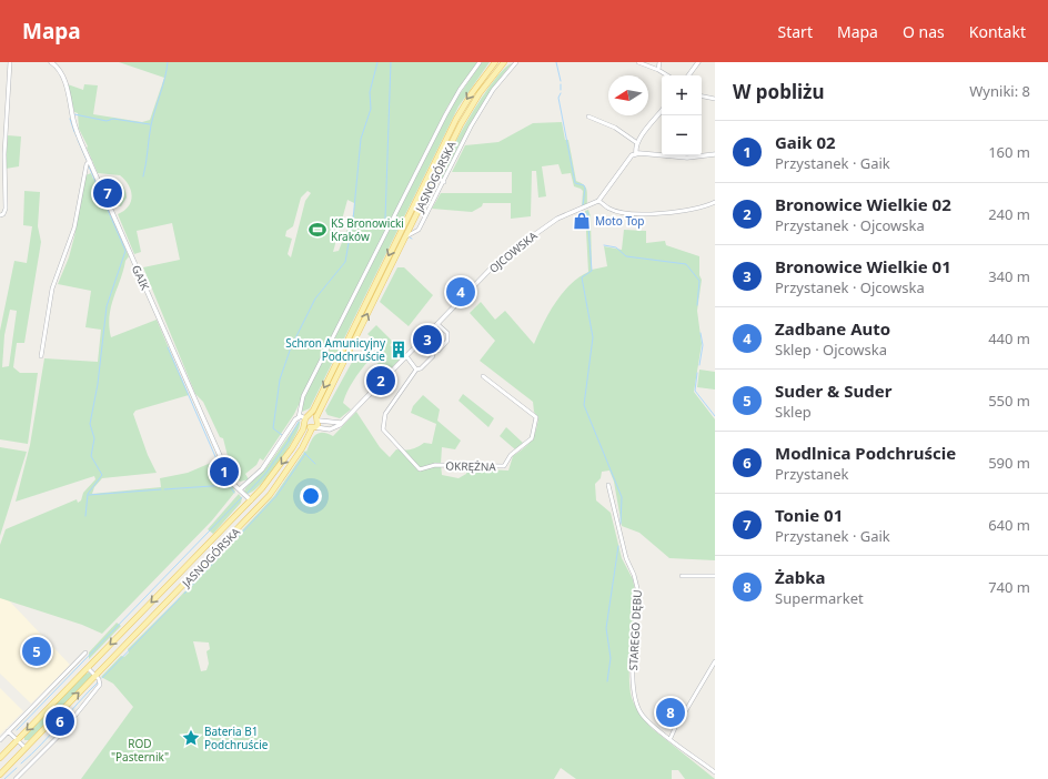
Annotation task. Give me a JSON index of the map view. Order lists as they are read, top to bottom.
{
  "streets": {
    "main road": ["JASNOGÓRSKA"],
    "street": [
      "OJCOWSKA",
      "GAIK",
      "OKRĘŻNA",
      "STAREGO DĘBU"
    ]
  },
  "crossings": [
    ["JASNOGÓRSKA", "GAIK"]
  ],
  "parks": ["ROD \"Pasternik\""],
  "places": {
    "shop": ["Moto Top"],
    "sports": ["KS Bronowicki Kraków"],
    "building": ["Schron Amunicyjny Podchruście"],
    "place": ["Bateria B1 Podchruście"]
  },
  "north": "left",
  "page": {
    "header": "Mapa",
    "nav": [
      "Start",
      "Mapa",
      "O nas",
      "Kontakt"
    ],
    "heading": ["W pobliżu", "Wyniki: 8"],
    "map_buttons": ["+", "−"],
    "list": [
      {
        "mark": "1",
        "name": "Gaik 02",
        "note": "Przystanek · Gaik",
        "value": "160 m"
      },
      {
        "mark": "2",
        "name": "Bronowice Wielkie 02",
        "note": "Przystanek · Ojcowska",
        "value": "240 m"
      },
      {
        "mark": "3",
        "name": "Bronowice Wielkie 01",
        "note": "Przystanek · Ojcowska",
        "value": "340 m"
      },
      {
        "mark": "4",
        "name": "Zadbane Auto",
        "note": "Sklep · Ojcowska",
        "value": "440 m"
      },
      {
        "mark": "5",
        "name": "Suder & Suder",
        "note": "Sklep",
        "value": "550 m"
      },
      {
        "mark": "6",
        "name": "Modlnica Podchruście",
        "note": "Przystanek",
        "value": "590 m"
      },
      {
        "mark": "7",
        "name": "Tonie 01",
        "note": "Przystanek · Gaik",
        "value": "640 m"
      },
      {
        "mark": "8",
        "name": "Żabka",
        "note": "Supermarket",
        "value": "740 m"
      }
    ],
    "pins": [
      "7",
      "4",
      "3",
      "2",
      "1",
      "5",
      "8",
      "6"
    ]
  }
}
